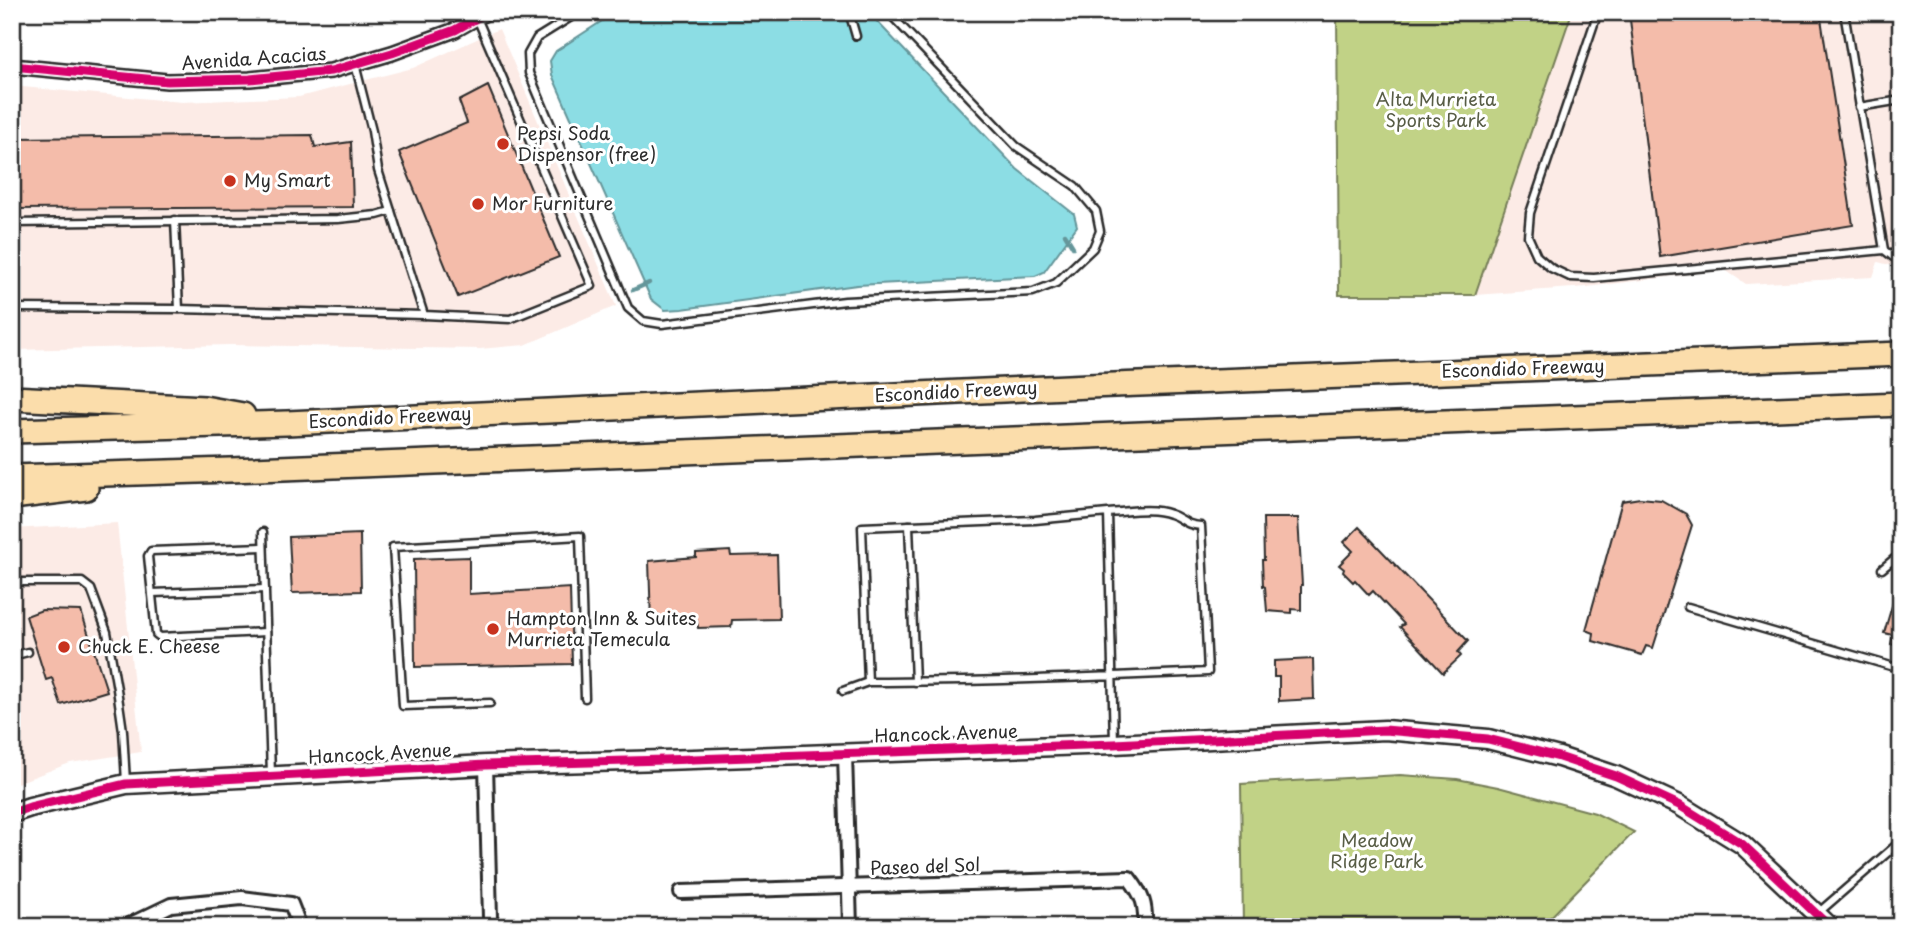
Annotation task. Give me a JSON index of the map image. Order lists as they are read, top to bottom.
{
  "streets": {
    "highway": ["Escondido Freeway"],
    "main road": ["Hancock Avenue"],
    "street": ["Avenida Acacias", "Paseo del Sol"]
  },
  "parks": ["Alta Murrieta Sports Park", "Meadow Ridge Park"],
  "places": [
    "Pepsi Soda Dispensor (free)",
    "My Smart",
    "Mor Furniture",
    "Hampton Inn & Suites Murrieta Temecula",
    "Chuck E. Cheese"
  ]
}
